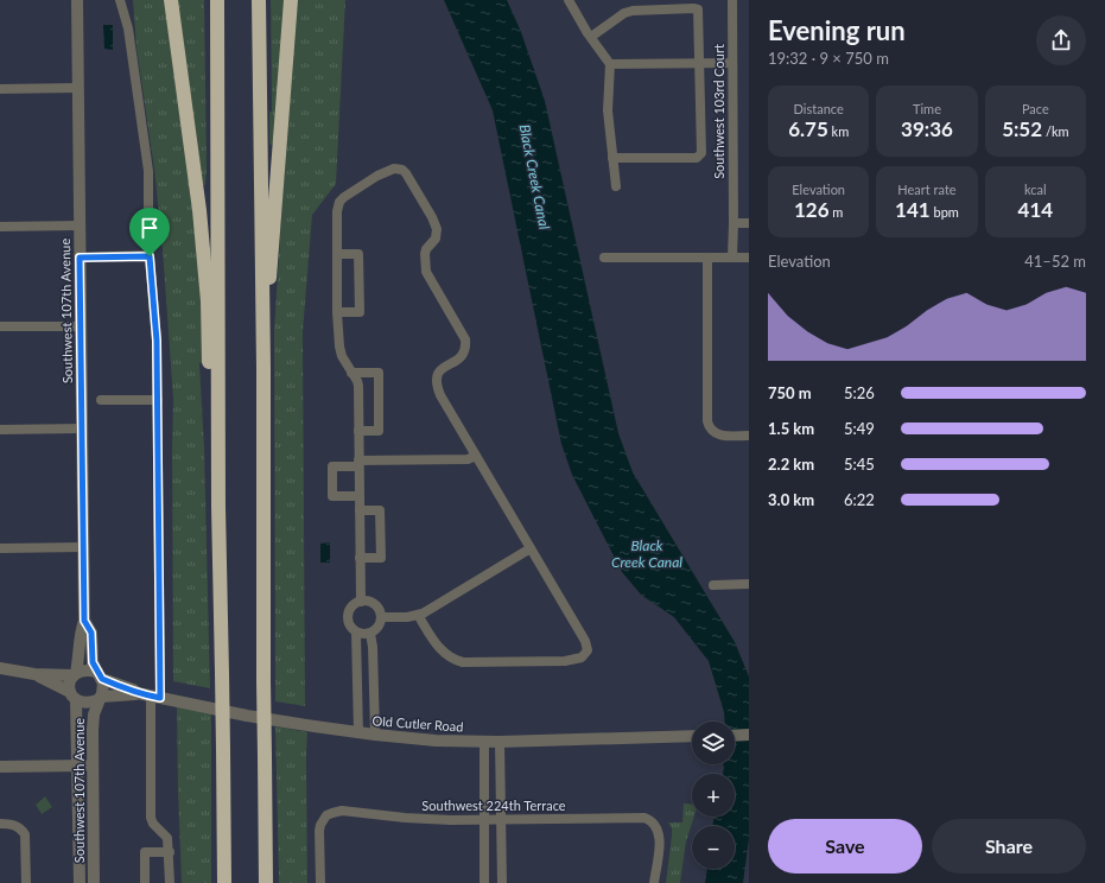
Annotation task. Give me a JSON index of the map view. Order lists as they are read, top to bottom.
{
  "streets": {
    "street": [
      "Southwest 103rd Court",
      "Southwest 107th Avenue",
      "Old Cutler Road",
      "Southwest 224th Terrace"
    ]
  },
  "crossings": [
    ["Southwest 107th Avenue", "Old Cutler Road"]
  ],
  "water": ["Black Creek Canal"],
  "page": {
    "heading": ["Evening run", "19:32 · 9 × 750 m"],
    "stats": [
      ["Distance", "6.75 km"],
      ["Time", "39:36"],
      ["Pace", "5:52 /km"],
      ["Elevation", "126 m"],
      ["Heart rate", "141 bpm"],
      ["kcal", "414"]
    ],
    "chart": ["Elevation", "41–52 m"],
    "list": [
      {
        "name": "750 m",
        "note": "5:26"
      },
      {
        "name": "1.5 km",
        "note": "5:49"
      },
      {
        "name": "2.2 km",
        "note": "5:45"
      },
      {
        "name": "3.0 km",
        "note": "6:22"
      }
    ],
    "map_buttons": ["+", "−"],
    "buttons": ["Save", "Share"]
  }
}
